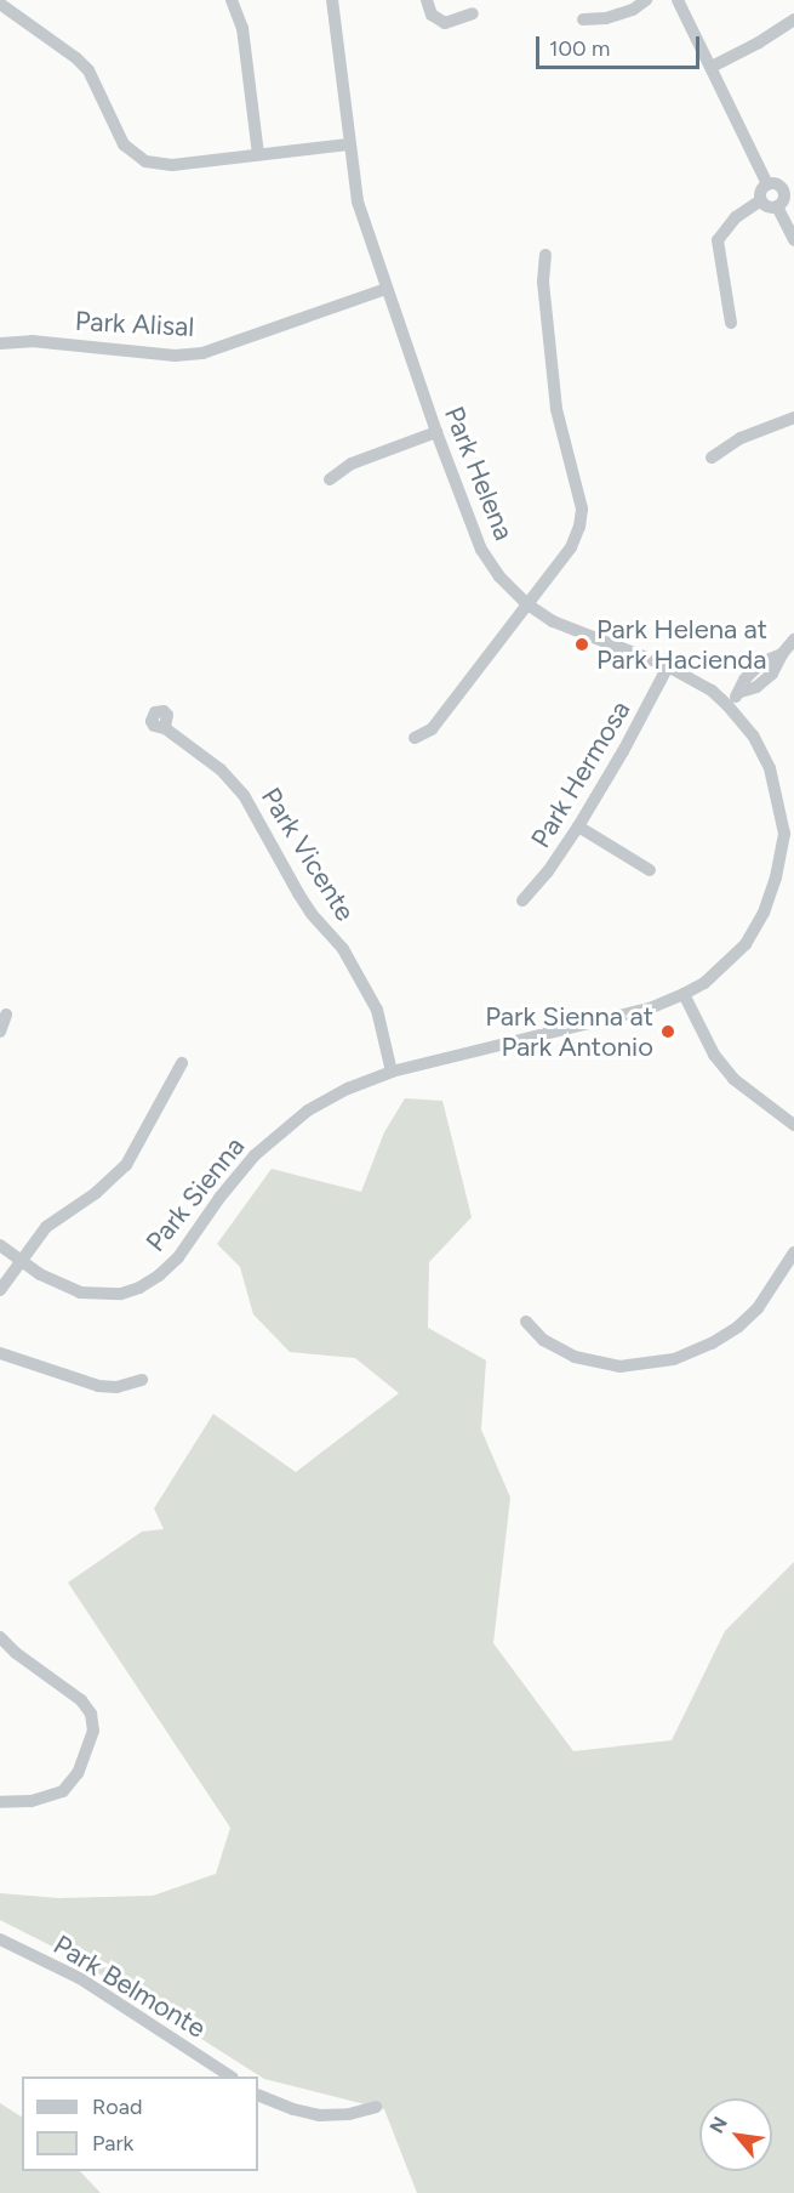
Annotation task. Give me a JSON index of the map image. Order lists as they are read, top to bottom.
{
  "streets": {
    "street": [
      "Park Alisal",
      "Park Helena",
      "Park Hermosa",
      "Park Vicente",
      "Park Sienna",
      "Park Belmonte"
    ]
  },
  "crossings": [
    ["Park Alisal", "Park Helena"],
    ["Park Helena", "Park Hermosa"],
    ["Park Helena", "Park Sienna"],
    ["Park Vicente", "Park Sienna"]
  ],
  "places": ["Park Helena at Park Hacienda", "Park Sienna at Park Antonio"],
  "legend": ["Road", "Park"],
  "scale_bar": "100 m",
  "north": "top left"
}
